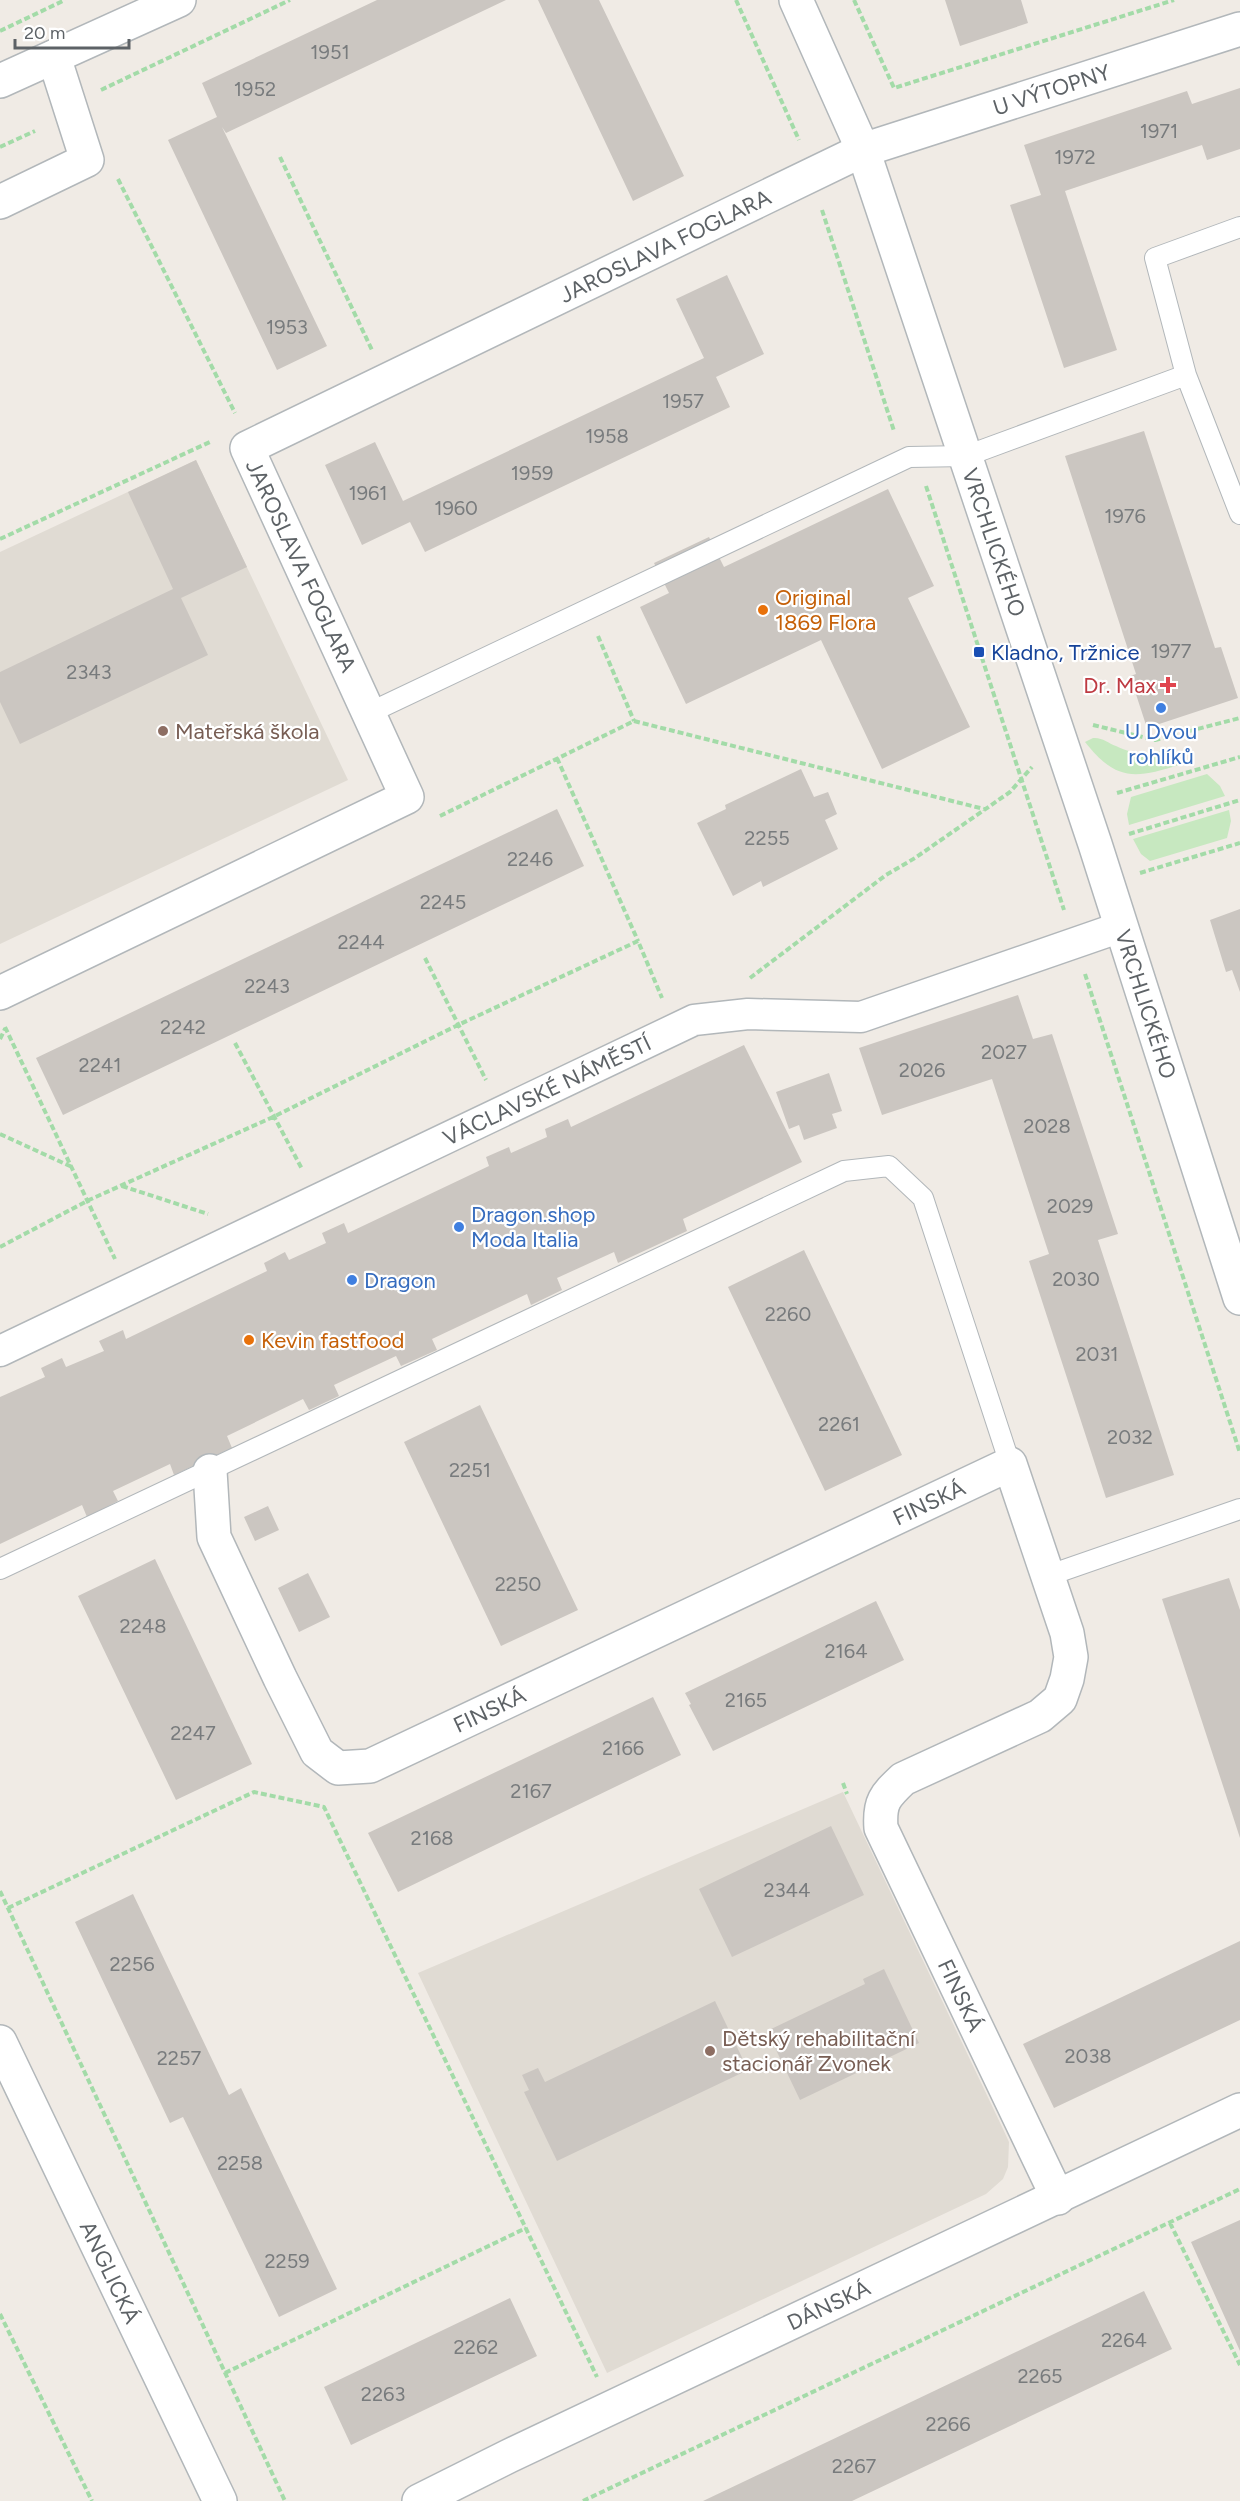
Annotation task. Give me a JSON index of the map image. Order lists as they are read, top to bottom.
{
  "streets": {
    "street": [
      "U VÝTOPNY",
      "JAROSLAVA FOGLARA",
      "VRCHLICKÉHO",
      "VÁCLAVSKÉ NÁMĚSTÍ",
      "FINSKÁ",
      "ANGLICKÁ",
      "DÁNSKÁ"
    ]
  },
  "crossings": [
    ["U VÝTOPNY", "JAROSLAVA FOGLARA"],
    ["U VÝTOPNY", "VRCHLICKÉHO"],
    ["JAROSLAVA FOGLARA", "VRCHLICKÉHO"],
    ["VRCHLICKÉHO", "VÁCLAVSKÉ NÁMĚSTÍ"],
    ["FINSKÁ", "DÁNSKÁ"]
  ],
  "places": {
    "other": [
      "Original 1869 Flora",
      "U Dvou rohlíků",
      "Mateřská škola",
      "Dragon.shop Moda Italia",
      "Dragon",
      "Kevin fastfood",
      "Dětský rehabilitační stacionář Zvonek"
    ],
    "transit": ["Kladno, Tržnice"],
    "health": ["Dr. Max"]
  },
  "house_numbers": [
    "1951",
    "1952",
    "1971",
    "1972",
    "1953",
    "1957",
    "1958",
    "1959",
    "1961",
    "1960",
    "1976",
    "1977",
    "2343",
    "2255",
    "2246",
    "2245",
    "2244",
    "2243",
    "2242",
    "2027",
    "2241",
    "2026",
    "2028",
    "2029",
    "2030",
    "2260",
    "2031",
    "2261",
    "2032",
    "2251",
    "2250",
    "2248",
    "2164",
    "2165",
    "2247",
    "2166",
    "2167",
    "2168",
    "2344",
    "2256",
    "2038",
    "2257",
    "2258",
    "2259",
    "2264",
    "2262",
    "2265",
    "2263",
    "2266",
    "2267"
  ],
  "scale_bar": "20 m"
}
